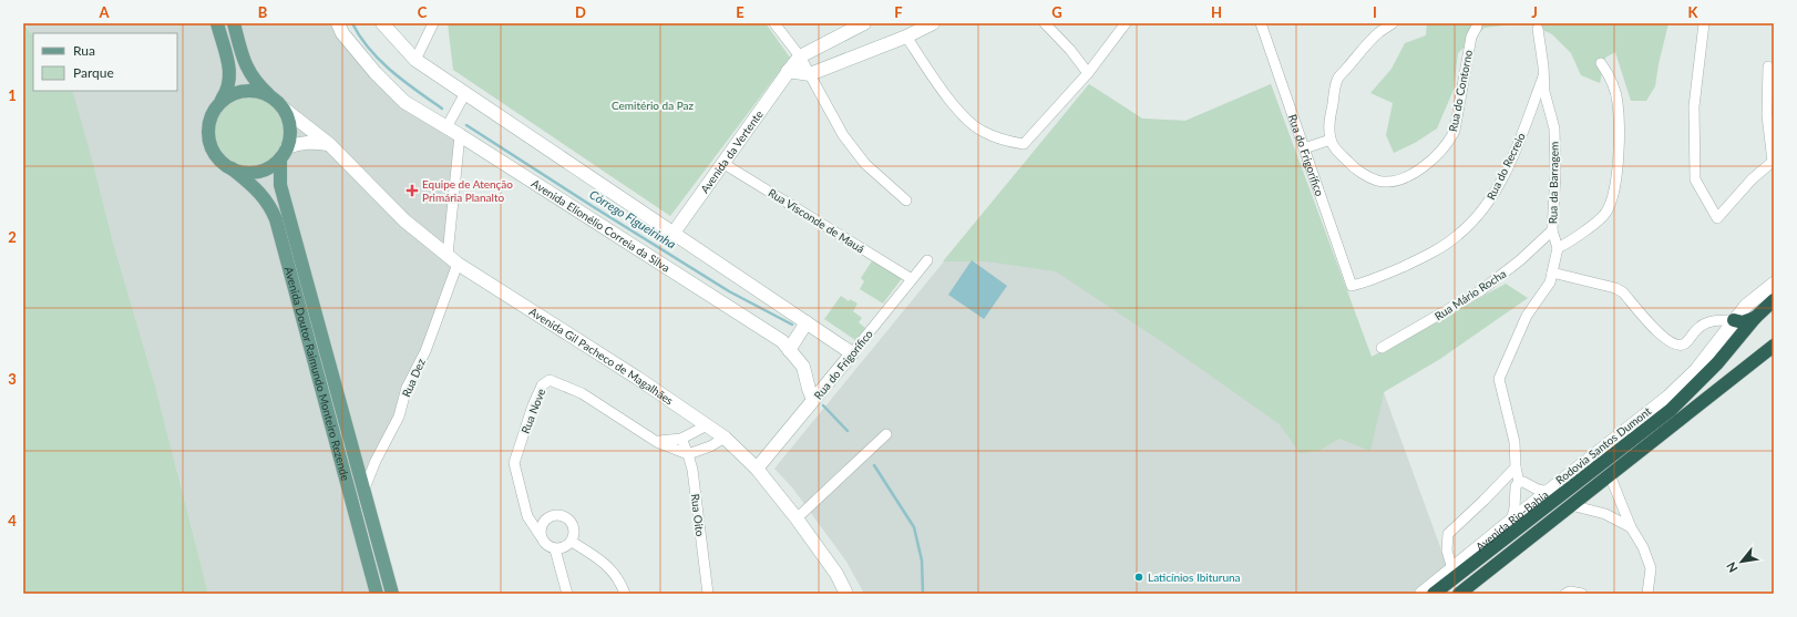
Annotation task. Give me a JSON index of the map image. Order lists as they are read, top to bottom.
{
  "streets": {
    "highway": ["Rodovia Santos Dumont"],
    "main road": ["Avenida Doutor Raimundo Monteiro Rezende"],
    "street": [
      "Rua do Contorno",
      "Avenida da Vertente",
      "Rua do Frigorífico",
      "Rua do Recreio",
      "Rua da Barragem",
      "Rua Visconde de Mauá",
      "Avenida Elionélio Correia da Silva",
      "Rua Mário Rocha",
      "Avenida Gil Pacheco de Magalhães",
      "Rua Dez",
      "Rua Nove",
      "Rua Oito",
      "Avenida Rio-Bahia"
    ]
  },
  "crossings": [
    ["Avenida da Vertente", "Rua Visconde de Mauá"],
    ["Rua do Frigorífico", "Rua do Recreio"],
    ["Rua do Frigorífico", "Rua Visconde de Mauá"],
    ["Rua do Frigorífico", "Avenida Elionélio Correia da Silva"],
    ["Rua do Frigorífico", "Avenida Gil Pacheco de Magalhães"],
    ["Rua do Recreio", "Rua da Barragem"],
    ["Rua da Barragem", "Rua Mário Rocha"],
    ["Avenida Gil Pacheco de Magalhães", "Avenida Doutor Raimundo Monteiro Rezende"],
    ["Avenida Gil Pacheco de Magalhães", "Rua Dez"],
    ["Avenida Doutor Raimundo Monteiro Rezende", "Rua Dez"],
    ["Rua Nove", "Rua Oito"],
    ["Rodovia Santos Dumont", "Avenida Rio-Bahia"]
  ],
  "water": ["Córrego Figueirinha"],
  "parks": ["Cemitério da Paz"],
  "places": {
    "health": ["Equipe de Atenção Primária Planalto"],
    "other": ["Laticínios Ibituruna"]
  },
  "legend": ["Rua", "Parque"],
  "north": "bottom left",
  "grid": {
    "columns": [
      "A",
      "B",
      "C",
      "D",
      "E",
      "F",
      "G",
      "H",
      "I",
      "J",
      "K"
    ],
    "rows": [
      "1",
      "2",
      "3",
      "4"
    ]
  }
}
